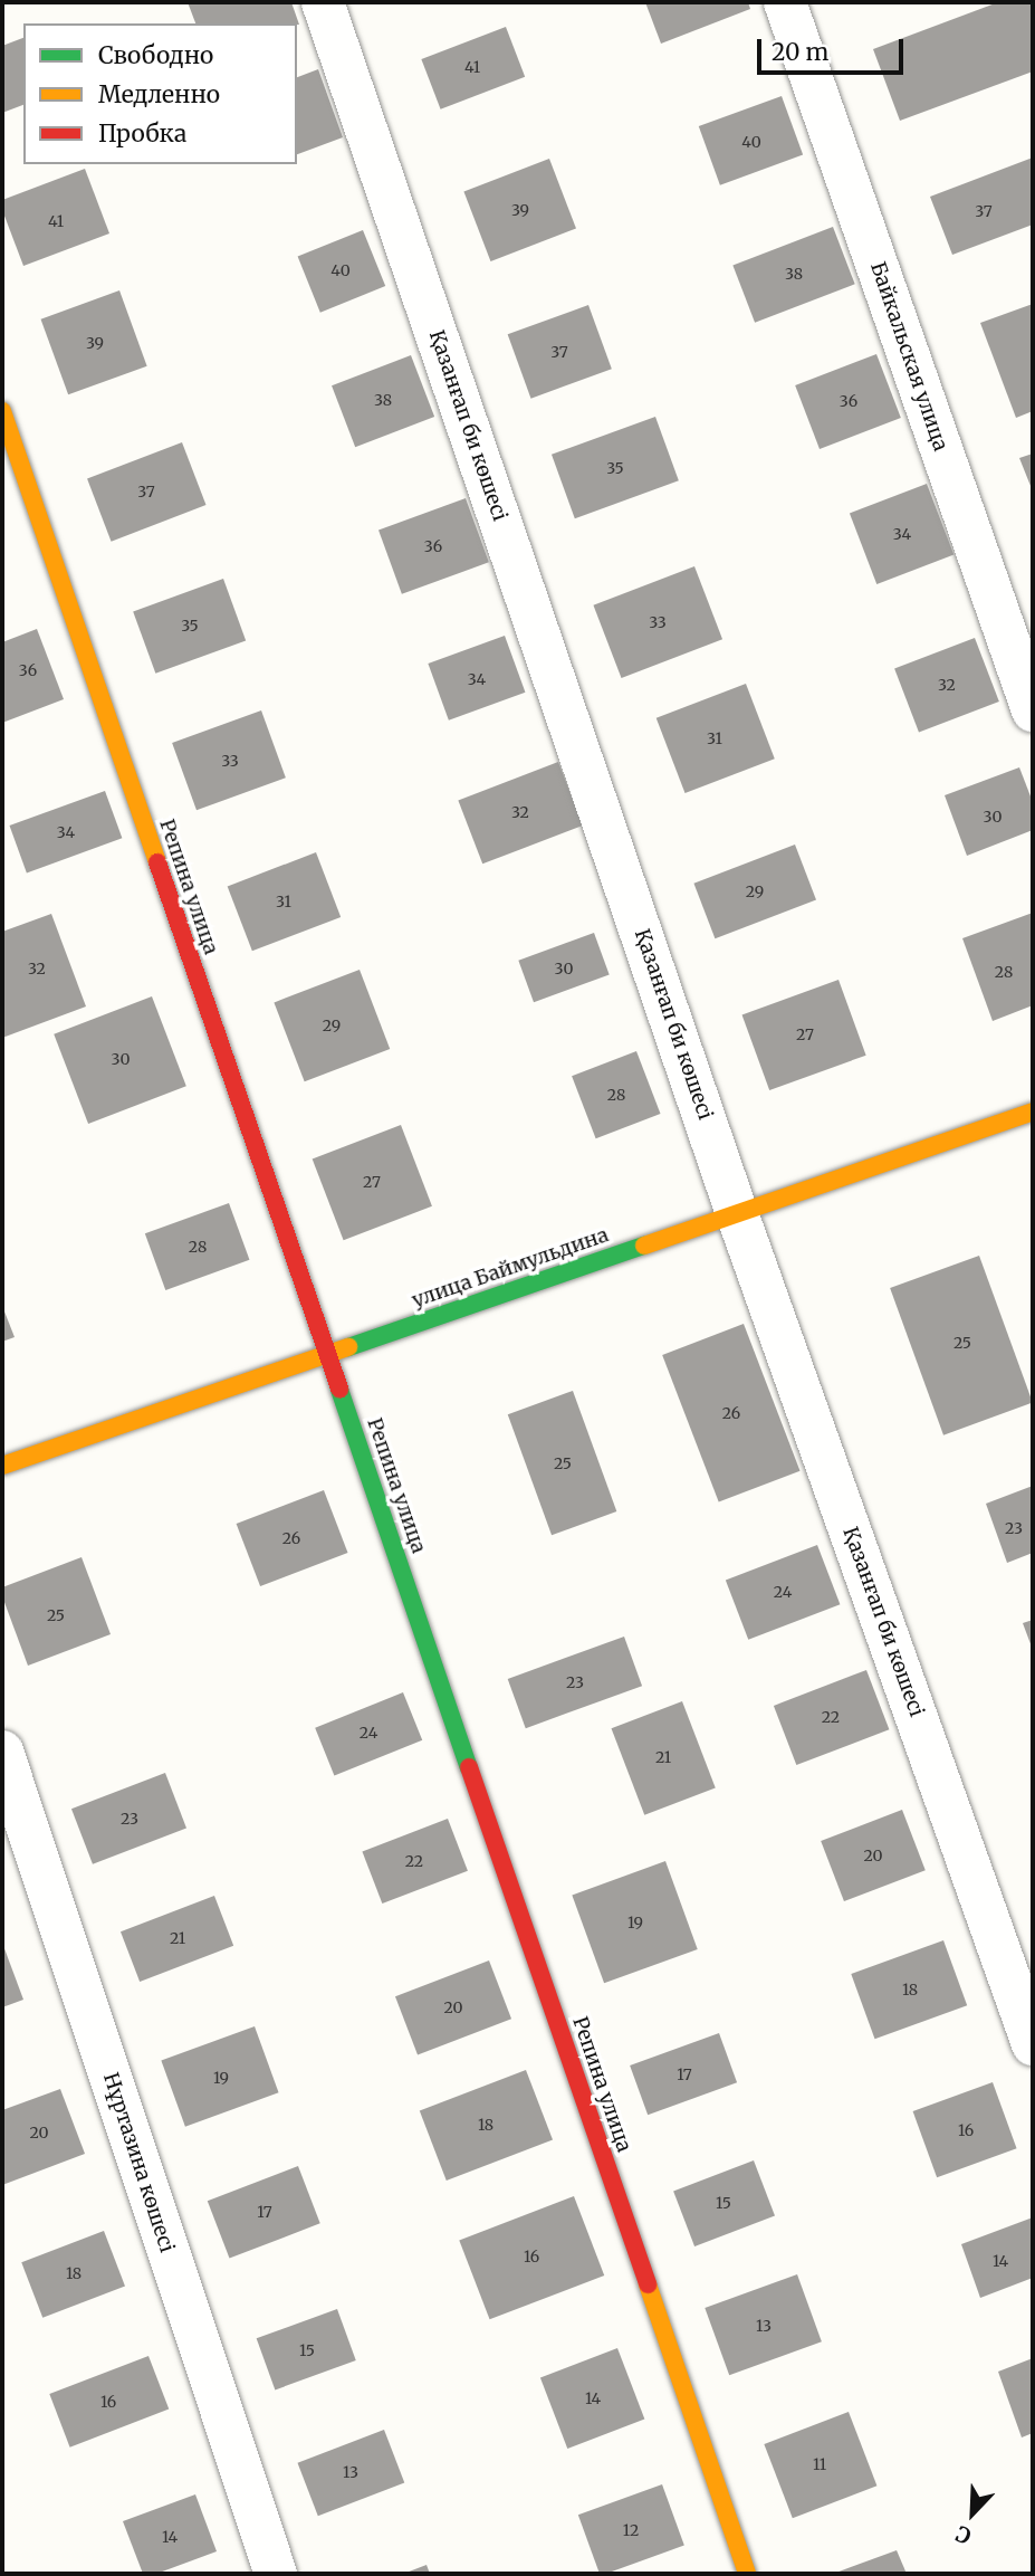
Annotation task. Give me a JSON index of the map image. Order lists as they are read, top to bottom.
{
  "streets": {
    "street": [
      "Байкальская улица",
      "Қазанғап би көшесі",
      "Репина улица",
      "улица Баймульдина",
      "Нұртазина көшесі"
    ]
  },
  "crossings": [
    ["Қазанғап би көшесі", "улица Баймульдина"],
    ["Репина улица", "улица Баймульдина"]
  ],
  "house_numbers": [
    "41",
    "40",
    "39",
    "37",
    "41",
    "40",
    "38",
    "39",
    "37",
    "38",
    "36",
    "35",
    "37",
    "34",
    "36",
    "33",
    "35",
    "36",
    "34",
    "32",
    "31",
    "33",
    "32",
    "30",
    "34",
    "29",
    "31",
    "32",
    "30",
    "28",
    "29",
    "27",
    "30",
    "28",
    "27",
    "28",
    "25",
    "26",
    "25",
    "23",
    "26",
    "24",
    "25",
    "23",
    "22",
    "24",
    "21",
    "23",
    "20",
    "22",
    "19",
    "21",
    "18",
    "20",
    "17",
    "19",
    "18",
    "16",
    "20",
    "15",
    "17",
    "16",
    "14",
    "18",
    "13",
    "15",
    "14",
    "16",
    "11",
    "13",
    "12",
    "14"
  ],
  "legend": ["Свободно", "Медленно", "Пробка"],
  "scale_bar": "20 m",
  "north": "bottom left"
}
